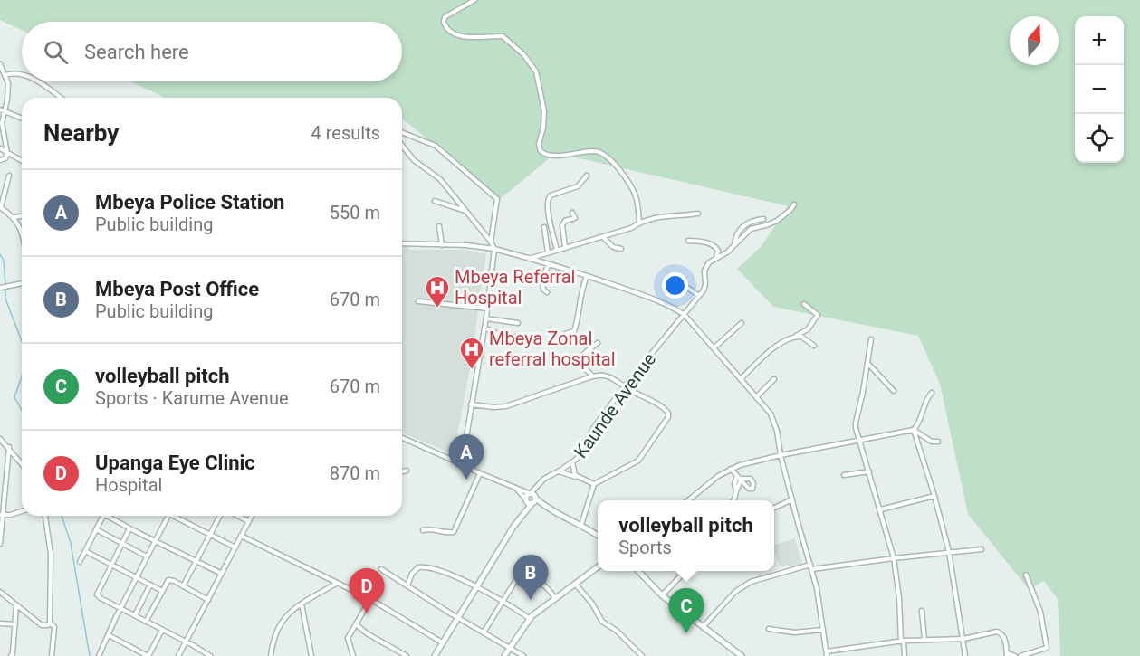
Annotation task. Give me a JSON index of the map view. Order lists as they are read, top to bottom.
{
  "streets": {
    "street": ["Kaunde Avenue"]
  },
  "places": {
    "hospital": ["Mbeya Referral Hospital", "Mbeya Zonal referral hospital"]
  },
  "north": "top",
  "page": {
    "map_buttons": ["+", "−"],
    "search": "Search here",
    "heading": ["Nearby", "4 results"],
    "list": [
      {
        "mark": "A",
        "name": "Mbeya Police Station",
        "note": "Public building",
        "value": "550 m"
      },
      {
        "mark": "B",
        "name": "Mbeya Post Office",
        "note": "Public building",
        "value": "670 m"
      },
      {
        "mark": "C",
        "name": "volleyball pitch",
        "note": "Sports · Karume Avenue",
        "value": "670 m"
      },
      {
        "mark": "D",
        "name": "Upanga Eye Clinic",
        "note": "Hospital",
        "value": "870 m"
      }
    ],
    "pins": [
      "A",
      "B",
      "D",
      "C"
    ],
    "popup": ["volleyball pitch", "Sports"]
  }
}
